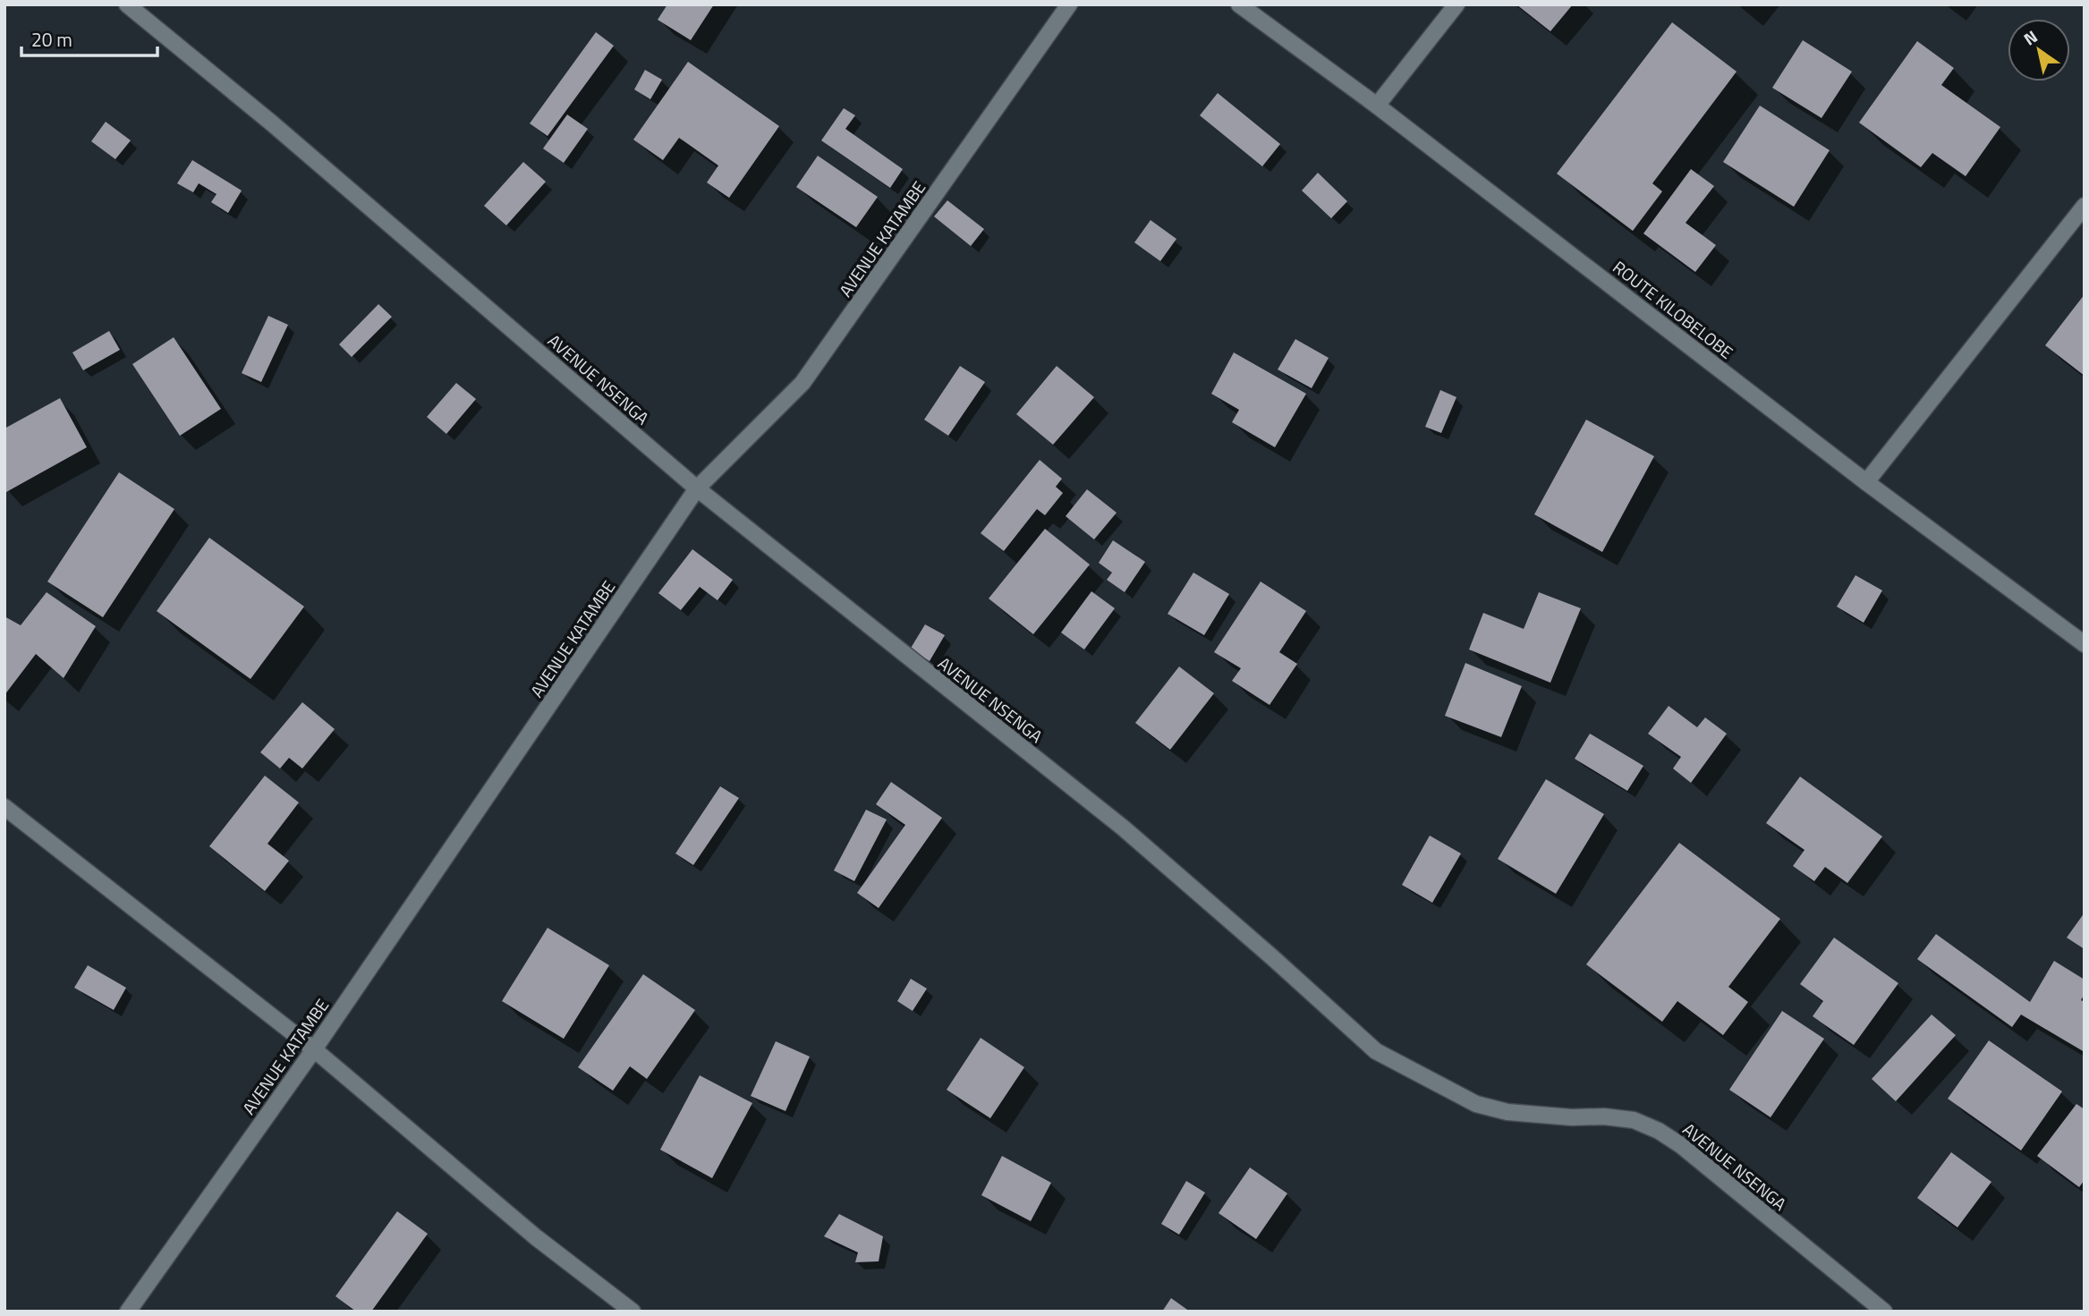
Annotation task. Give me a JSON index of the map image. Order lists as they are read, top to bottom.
{
  "streets": {
    "street": ["AVENUE KATAMBE", "ROUTE KILOBELOBE", "AVENUE NSENGA"]
  },
  "crossings": [
    ["AVENUE KATAMBE", "AVENUE NSENGA"]
  ],
  "scale_bar": "20 m",
  "north": "top left"
}
